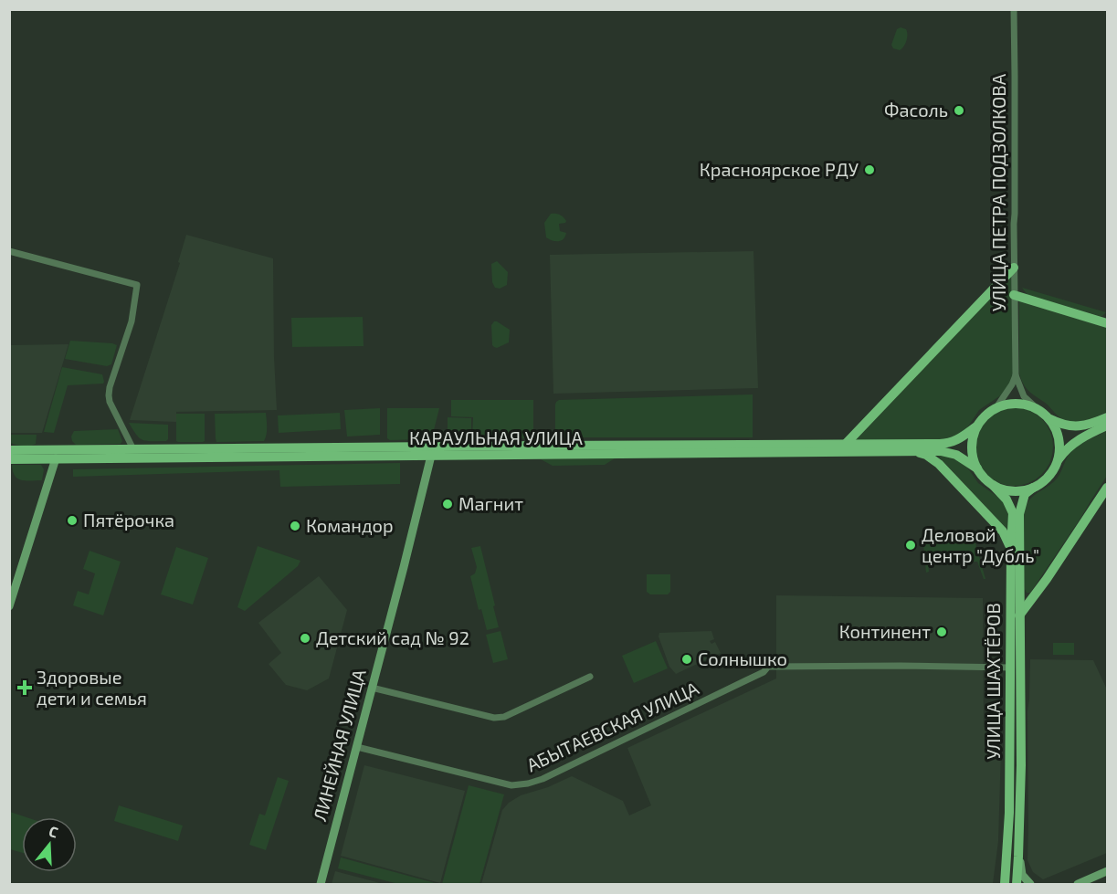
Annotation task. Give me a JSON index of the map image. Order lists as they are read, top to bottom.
{
  "streets": {
    "main road": ["КАРАУЛЬНАЯ УЛИЦА", "УЛИЦА ШАХТЁРОВ"],
    "street": ["УЛИЦА ПЕТРА ПОДЗОЛКОВА", "АБЫТАЕВСКАЯ УЛИЦА", "ЛИНЕЙНАЯ УЛИЦА"]
  },
  "crossings": [
    ["УЛИЦА ПЕТРА ПОДЗОЛКОВА", "КАРАУЛЬНАЯ УЛИЦА"],
    ["УЛИЦА ПЕТРА ПОДЗОЛКОВА", "УЛИЦА ШАХТЁРОВ"],
    ["КАРАУЛЬНАЯ УЛИЦА", "УЛИЦА ШАХТЁРОВ"],
    ["КАРАУЛЬНАЯ УЛИЦА", "ЛИНЕЙНАЯ УЛИЦА"],
    ["УЛИЦА ШАХТЁРОВ", "АБЫТАЕВСКАЯ УЛИЦА"],
    ["АБЫТАЕВСКАЯ УЛИЦА", "ЛИНЕЙНАЯ УЛИЦА"]
  ],
  "places": {
    "other": [
      "Фасоль",
      "Красноярское РДУ",
      "Магнит",
      "Пятёрочка",
      "Командор",
      "Деловой центр \"Дубль\"",
      "Континент",
      "Детский сад № 92",
      "Солнышко"
    ],
    "health": ["Здоровые дети и семья"]
  },
  "north": "top"
}
